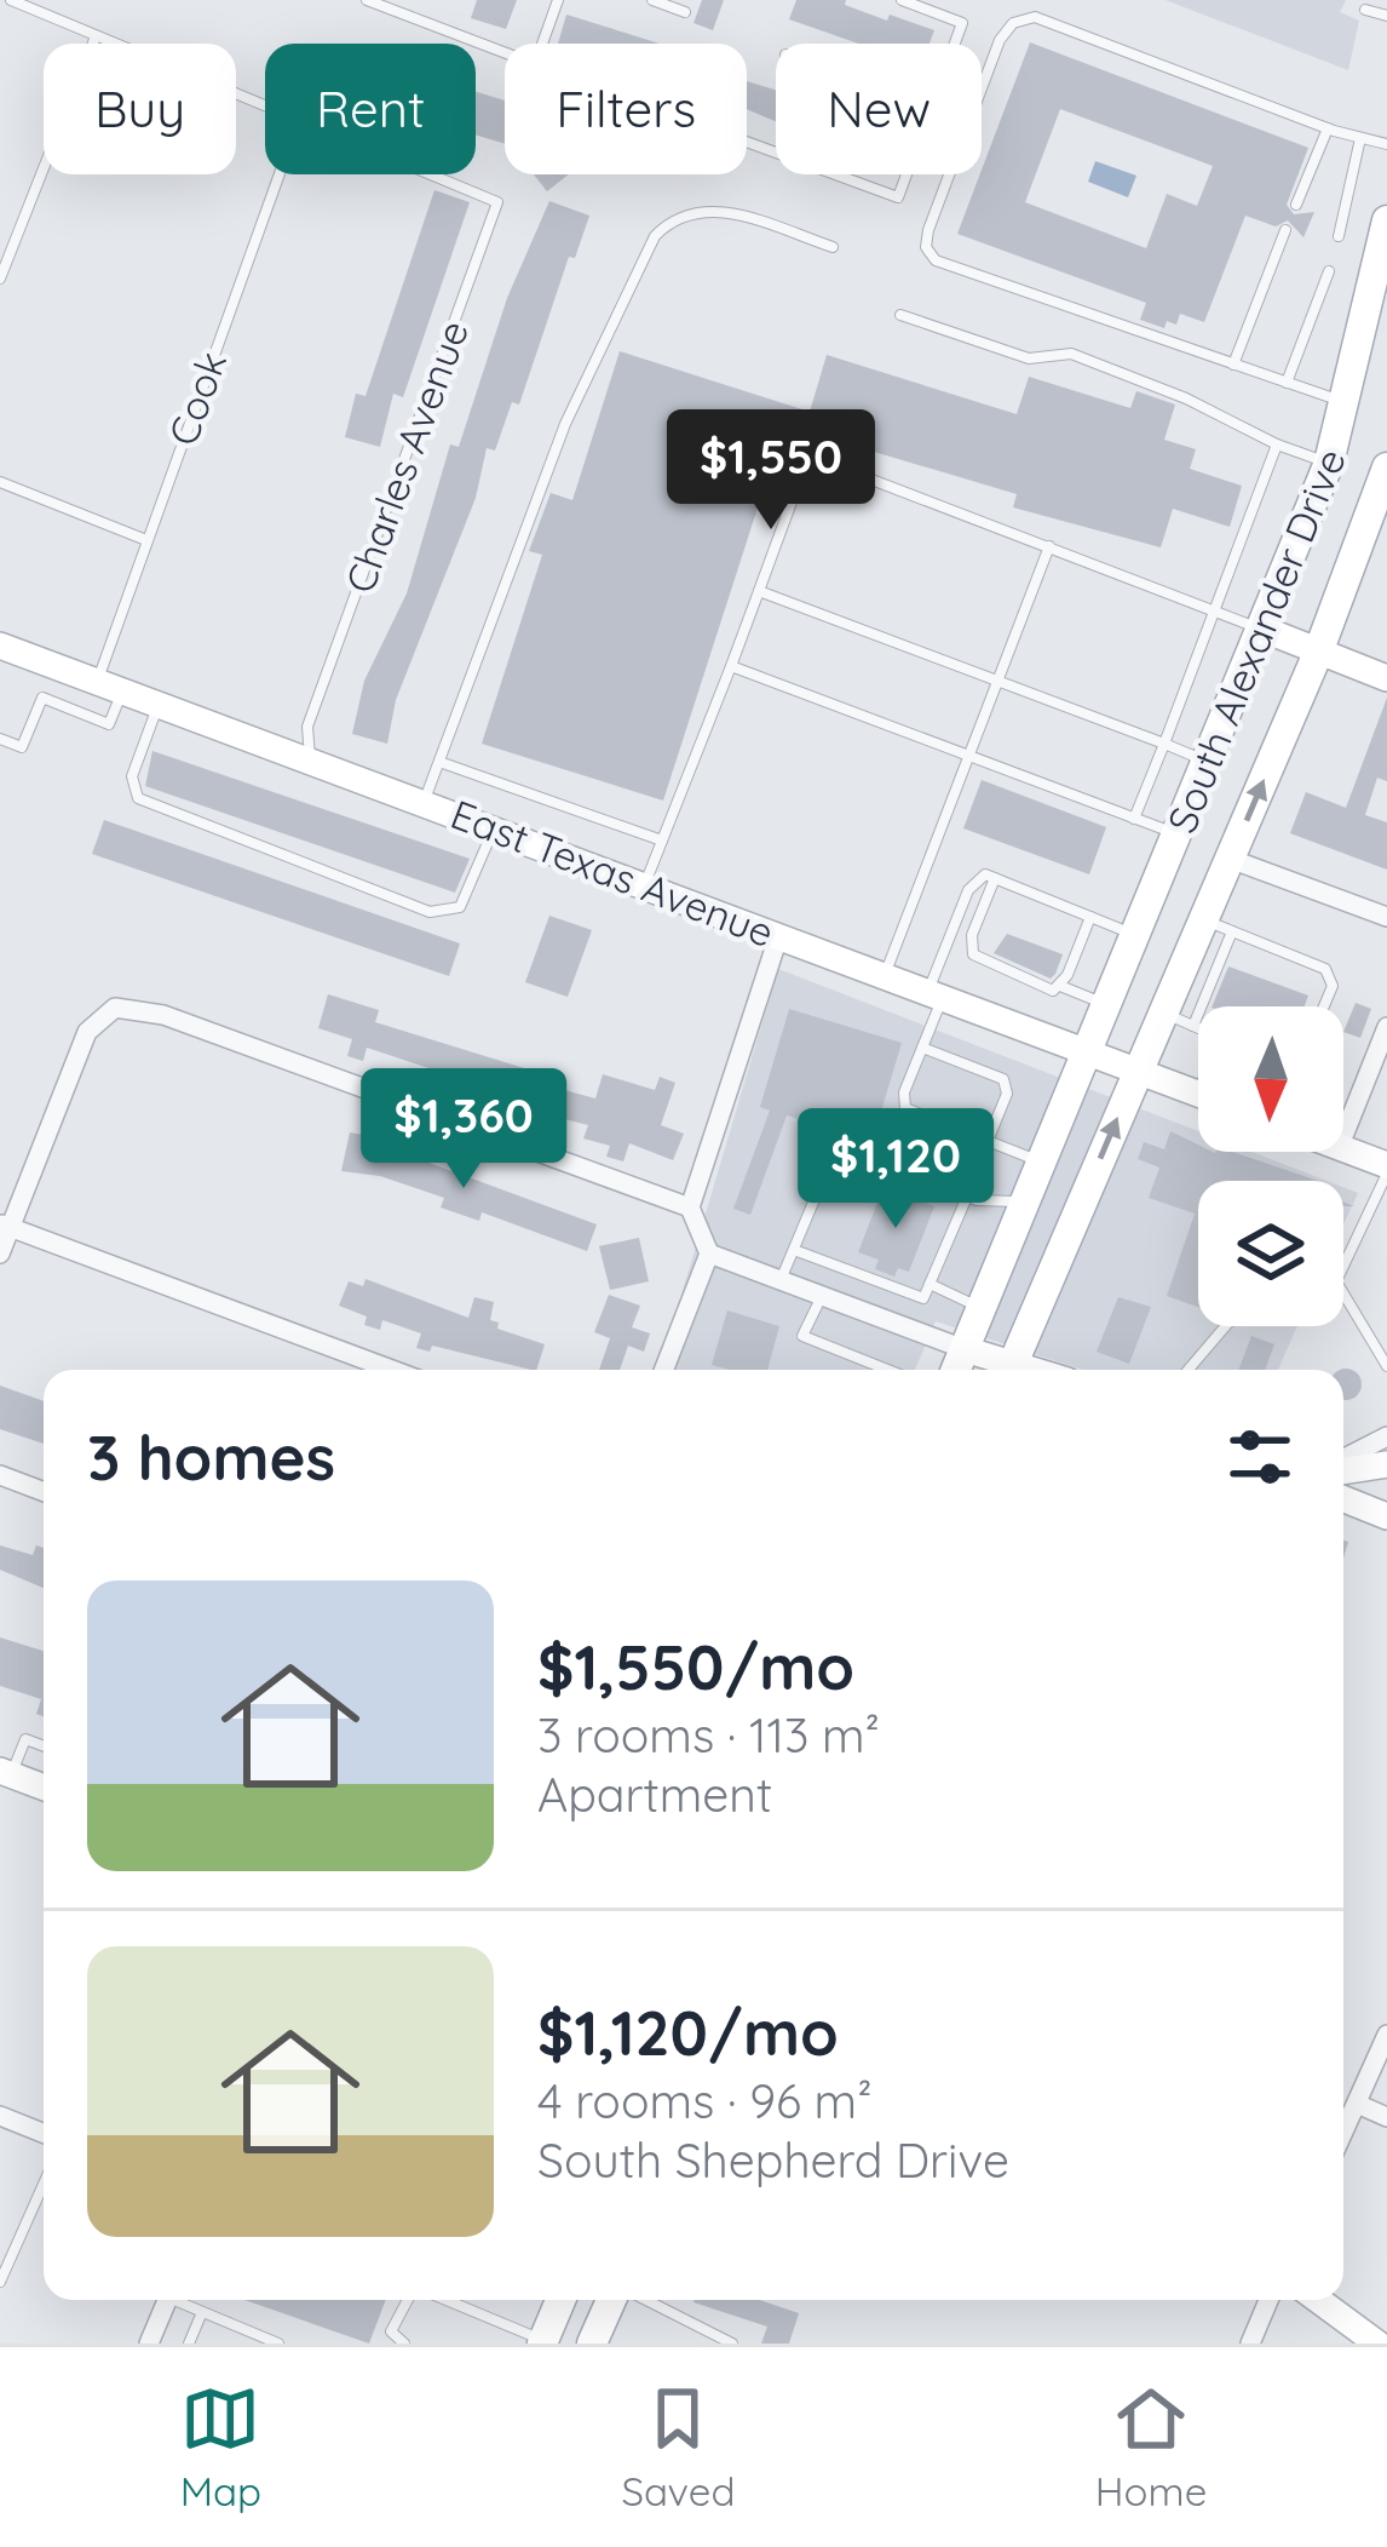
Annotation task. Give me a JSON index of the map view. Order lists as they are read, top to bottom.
{
  "streets": {
    "main road": ["South Alexander Drive"],
    "street": ["East Texas Avenue"],
    "lane": ["Cook", "Charles Avenue"]
  },
  "crossings": [
    ["Cook", "East Texas Avenue"],
    ["Charles Avenue", "East Texas Avenue"],
    ["South Alexander Drive", "East Texas Avenue"]
  ],
  "north": "bottom",
  "page": {
    "chip": [
      "Buy",
      "Rent",
      "Filters",
      "New"
    ],
    "price": ["$1,550", "$1,360", "$1,120"],
    "heading": "3 homes",
    "list": [
      {
        "name": "$1,550/mo",
        "note": "3 rooms · 113 m² · Apartment"
      },
      {
        "name": "$1,120/mo",
        "note": "4 rooms · 96 m² · South Shepherd Drive"
      }
    ],
    "tabs": ["Map", "Saved", "Home"]
  }
}
